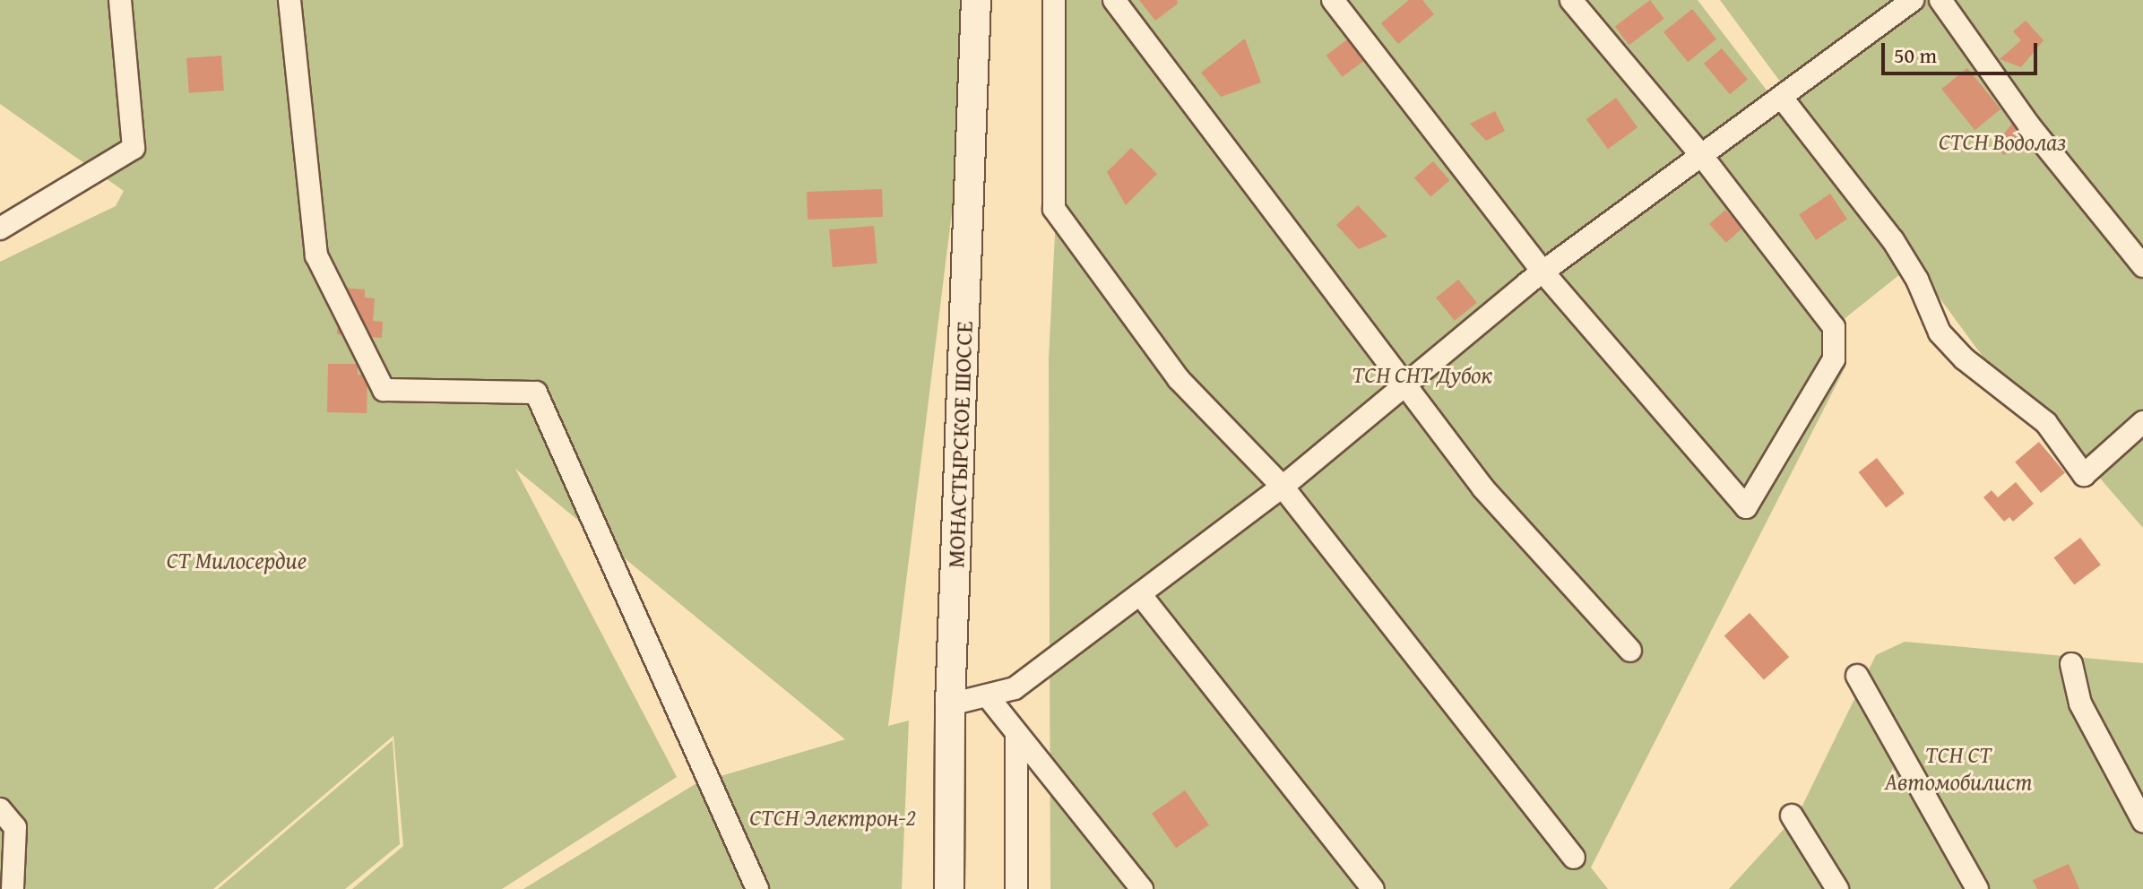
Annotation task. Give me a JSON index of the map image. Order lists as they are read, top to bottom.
{
  "streets": {
    "main road": ["МОНАСТЫРСКОЕ ШОССЕ"]
  },
  "parks": [
    "СТСН Водолаз",
    "ТСН СНТ Дубок",
    "СТ Милосердие",
    "ТСН СТ Автомобилист",
    "СТСН Электрон-2"
  ],
  "scale_bar": "50 m"
}
